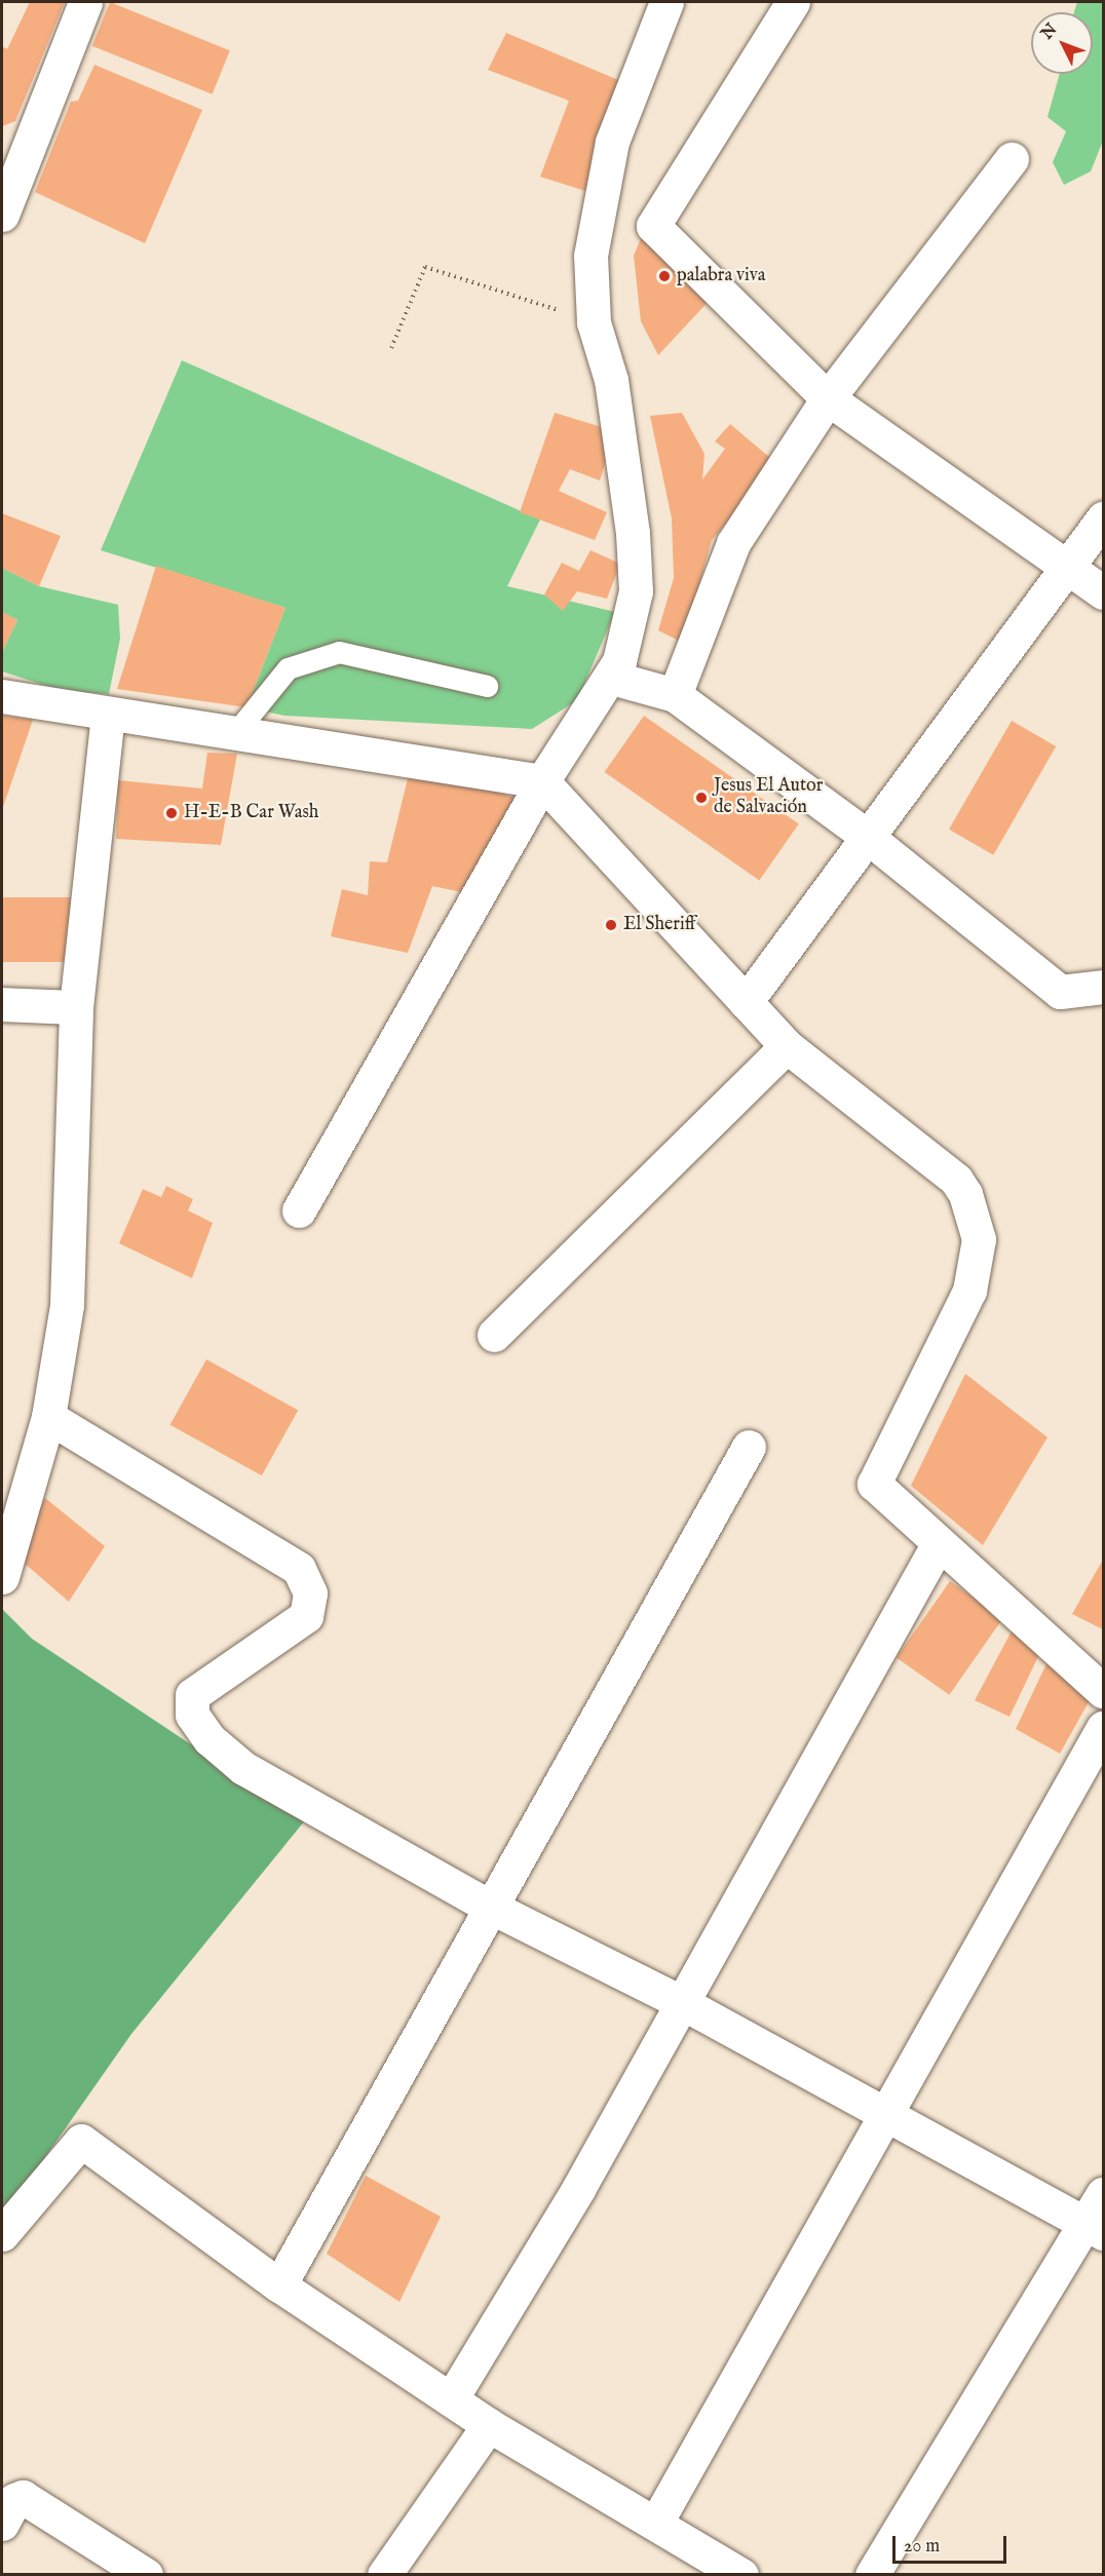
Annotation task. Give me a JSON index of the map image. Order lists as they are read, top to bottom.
{
  "places": [
    "palabra viva",
    "Jesus El Autor de Salvación",
    "H-E-B Car Wash",
    "El Sheriff"
  ],
  "scale_bar": "20 m",
  "north": "top left"
}
